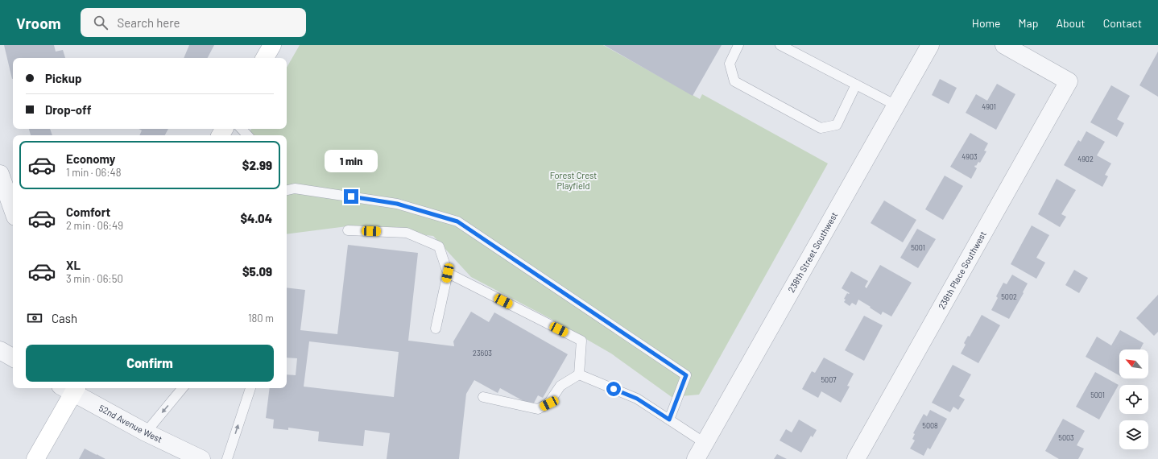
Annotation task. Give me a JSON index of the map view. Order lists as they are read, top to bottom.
{
  "streets": {
    "street": ["238th Street Southwest", "238th Place Southwest", "52nd Avenue West"]
  },
  "parks": ["Forest Crest Playfield"],
  "house_numbers": [
    "4901",
    "4903",
    "4902",
    "5001",
    "5002",
    "23603",
    "5007",
    "5001",
    "5008",
    "5003"
  ],
  "north": "top left",
  "page": {
    "header": "Vroom",
    "search": "Search here",
    "nav": [
      "Home",
      "Map",
      "About",
      "Contact"
    ],
    "banner": ["Pickup", "Drop-off"],
    "list": [
      {
        "name": "Economy",
        "note": "1 min · 06:48",
        "value": "$2.99"
      },
      {
        "name": "Comfort",
        "note": "2 min · 06:49",
        "value": "$4.04"
      },
      {
        "name": "XL",
        "note": "3 min · 06:50",
        "value": "$5.09"
      }
    ],
    "bubble": "1 min",
    "pay": ["Cash", "180 m"],
    "buttons": "Confirm"
  }
}
